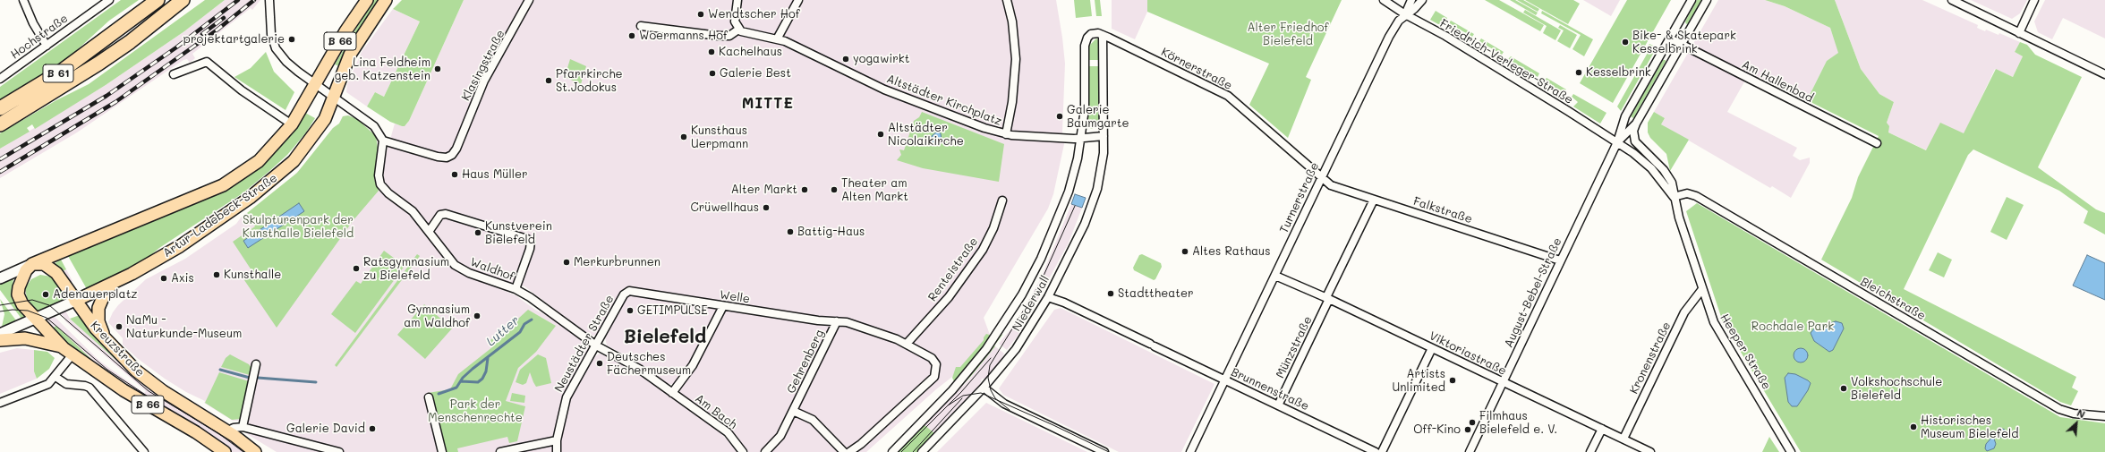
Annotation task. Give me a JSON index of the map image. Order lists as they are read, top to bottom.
{
  "streets": {
    "highway": ["B 61"],
    "main road": ["B 66", "Artur-Ladebeck-Straße", "Kreuzstraße"],
    "street": [
      "Hochstraße",
      "Friedrich-Verleger-Straße",
      "Klasingstraße",
      "Körnerstraße",
      "Am Hallenbad",
      "Altstädter Kirchplatz",
      "Turnerstraße",
      "Falkstraße",
      "Waldhof",
      "Renteistraße",
      "August-Bebel-Straße",
      "Welle",
      "Bleichstraße",
      "Niederwall",
      "Neustädter Straße",
      "Münzstraße",
      "Heeper Straße",
      "Viktoriastraße",
      "Kronenstraße",
      "Gehrenberg",
      "Brunnenstraße",
      "Am Bach"
    ]
  },
  "crossings": [
    ["B 66", "Artur-Ladebeck-Straße"],
    ["B 66", "Kreuzstraße"],
    ["Friedrich-Verleger-Straße", "Turnerstraße"],
    ["Friedrich-Verleger-Straße", "August-Bebel-Straße"],
    ["Friedrich-Verleger-Straße", "Heeper Straße"],
    ["Klasingstraße", "Waldhof"],
    ["Körnerstraße", "Turnerstraße"],
    ["Körnerstraße", "Falkstraße"],
    ["Körnerstraße", "Niederwall"],
    ["Am Hallenbad", "August-Bebel-Straße"],
    ["Altstädter Kirchplatz", "Niederwall"],
    ["Turnerstraße", "Falkstraße"],
    ["Turnerstraße", "Viktoriastraße"],
    ["Turnerstraße", "Brunnenstraße"],
    ["Falkstraße", "August-Bebel-Straße"],
    ["Falkstraße", "Münzstraße"],
    ["Artur-Ladebeck-Straße", "Kreuzstraße"],
    ["Waldhof", "Neustädter Straße"],
    ["Waldhof", "Am Bach"],
    ["Renteistraße", "Welle"],
    ["August-Bebel-Straße", "Heeper Straße"],
    ["August-Bebel-Straße", "Viktoriastraße"],
    ["Welle", "Neustädter Straße"],
    ["Welle", "Gehrenberg"],
    ["Bleichstraße", "Heeper Straße"],
    ["Niederwall", "Brunnenstraße"],
    ["Neustädter Straße", "Am Bach"],
    ["Münzstraße", "Viktoriastraße"],
    ["Münzstraße", "Brunnenstraße"],
    ["Heeper Straße", "Kronenstraße"],
    ["Viktoriastraße", "Kronenstraße"]
  ],
  "districts": ["MITTE", "Bielefeld"],
  "water": ["Lutter"],
  "parks": [
    "Alter Friedhof Bielefeld",
    "Skulpturenpark der Kunsthalle Bielefeld",
    "Rochdale Park",
    "Park der Menschenrechte"
  ],
  "places": [
    "Wendtscher Hof",
    "Woermanns Hof",
    "projektartgalerie",
    "Bike- & Skatepark Kesselbrink",
    "Kachelhaus",
    "yogawirkt",
    "Lina Feldheim geb. Katzenstein",
    "Kesselbrink",
    "Galerie Best",
    "Pfarrkirche St.Jodokus",
    "Galerie Baumgarte",
    "Altstädter Nicolaikirche",
    "Kunsthaus Uerpmann",
    "Haus Müller",
    "Alter Markt",
    "Theater am Alten Markt",
    "Crüwellhaus",
    "Battig-Haus",
    "Kunstverein Bielefeld",
    "Altes Rathaus",
    "Merkurbrunnen",
    "Ratsgymnasium zu Bielefeld",
    "Kunsthalle",
    "Axis",
    "Stadttheater",
    "Adenauerplatz",
    "GETIMPULSE",
    "Gymnasium am Waldhof",
    "NaMu - Naturkunde-Museum",
    "Deutsches Fächermuseum",
    "Artists Unlimited",
    "Volkshochschule Bielefeld",
    "Filmhaus Bielefeld e. V.",
    "Historisches Museum Bielefeld",
    "Galerie David",
    "Off-Kino"
  ],
  "north": "top right"
}
